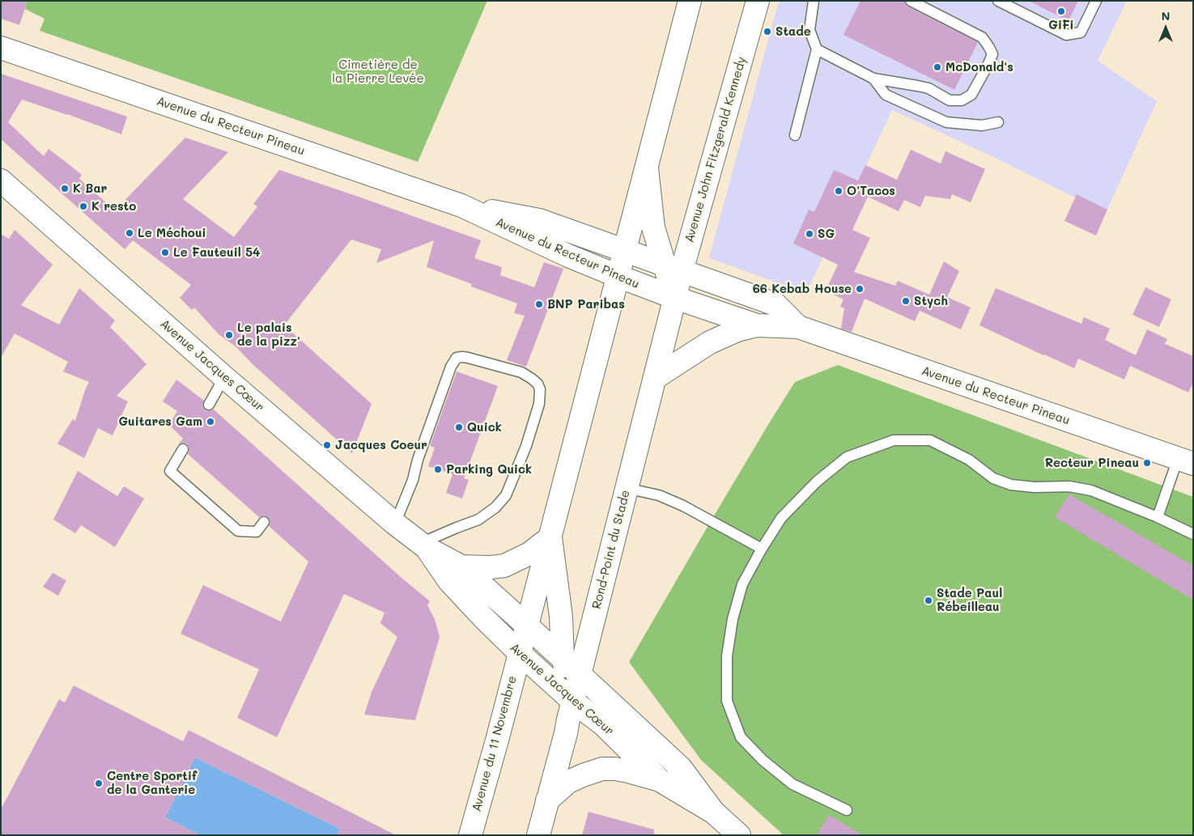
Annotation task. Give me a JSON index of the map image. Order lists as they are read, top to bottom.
{
  "streets": {
    "main road": [
      "Avenue du Recteur Pineau",
      "Avenue John Fitzgerald Kennedy",
      "Avenue Jacques Cœur",
      "Rond-Point du Stade",
      "Avenue du 11 Novembre"
    ]
  },
  "crossings": [
    ["Avenue du Recteur Pineau", "Avenue John Fitzgerald Kennedy"],
    ["Avenue du Recteur Pineau", "Rond-Point du Stade"],
    ["Avenue John Fitzgerald Kennedy", "Rond-Point du Stade"],
    ["Avenue Jacques Cœur", "Rond-Point du Stade"],
    ["Avenue Jacques Cœur", "Avenue du 11 Novembre"]
  ],
  "parks": ["Cimetière de la Pierre Levée"],
  "places": [
    "GiFi",
    "Stade",
    "McDonald's",
    "K Bar",
    "O'Tacos",
    "K resto",
    "Le Méchoui",
    "SG",
    "Le Fauteuil 54",
    "66 Kebab House",
    "Stych",
    "BNP Paribas",
    "Le palais de la pizz'",
    "Guitares Gam",
    "Quick",
    "Jacques Coeur",
    "Recteur Pineau",
    "Parking Quick",
    "Stade Paul Rébeilleau",
    "Centre Sportif de la Ganterie"
  ],
  "north": "top"
}
